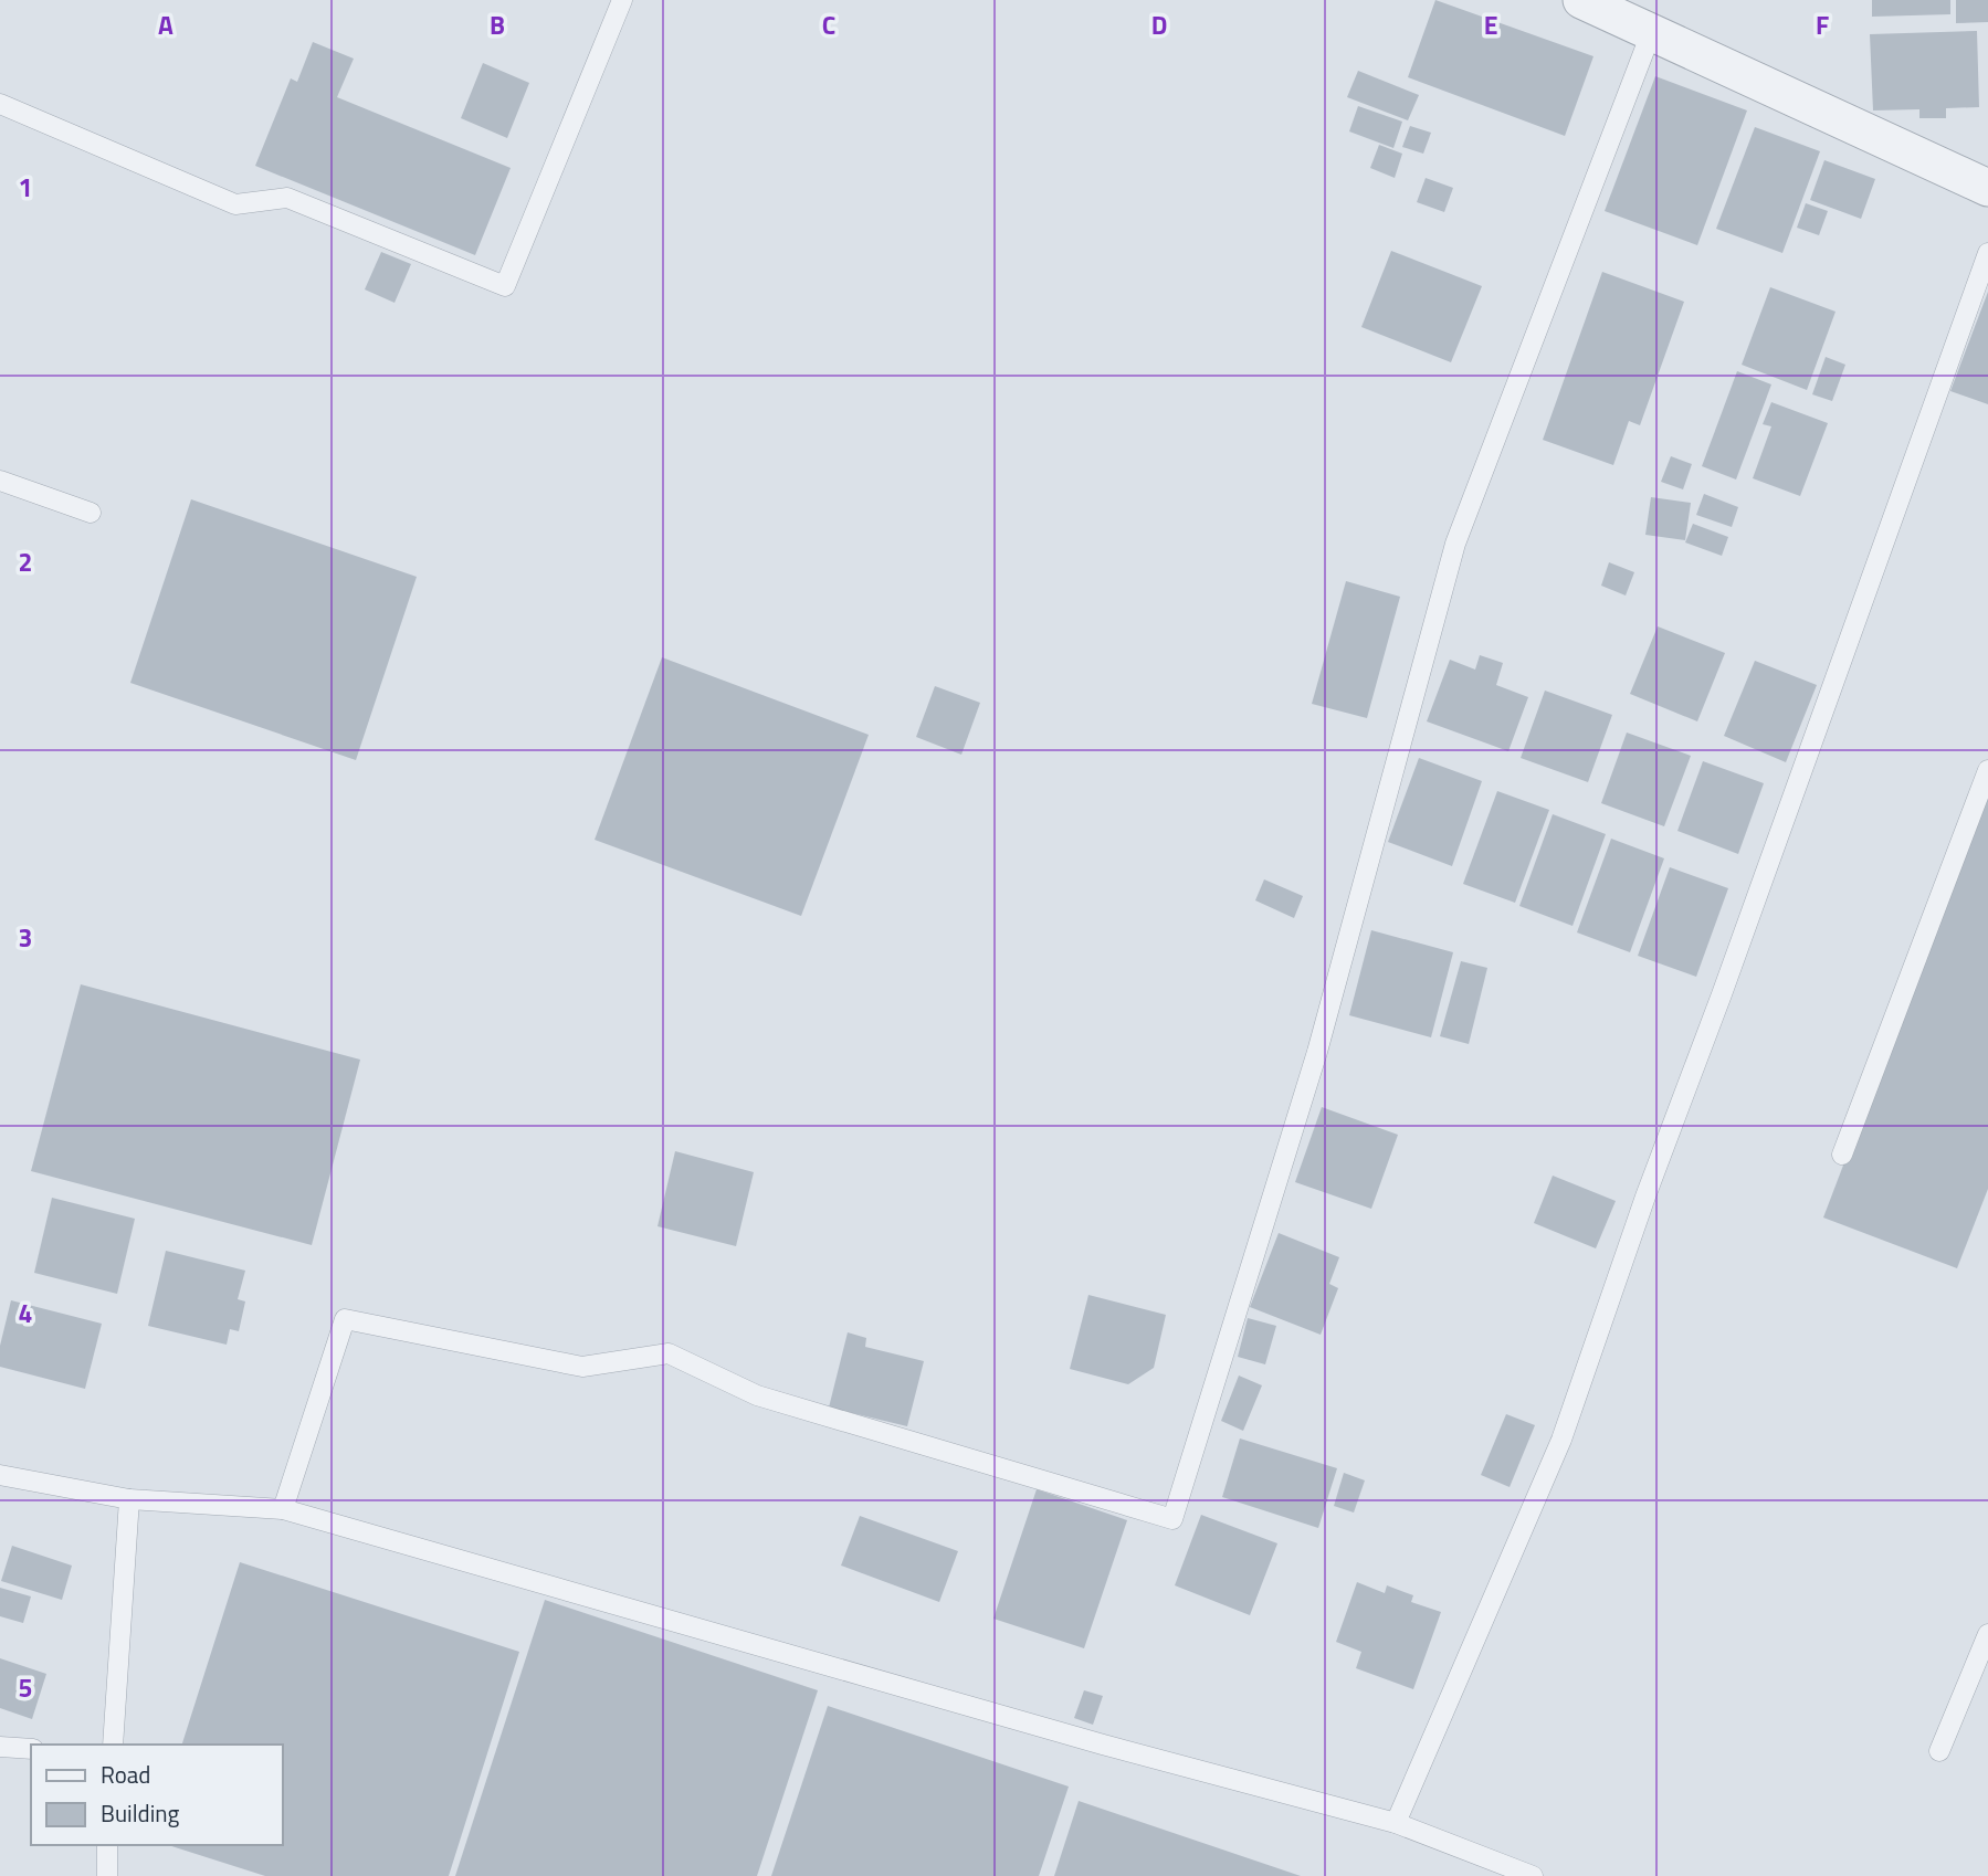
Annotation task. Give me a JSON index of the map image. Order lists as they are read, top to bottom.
{
  "legend": ["Road", "Building"],
  "grid": {
    "columns": [
      "A",
      "B",
      "C",
      "D",
      "E",
      "F"
    ],
    "rows": [
      "1",
      "2",
      "3",
      "4",
      "5"
    ]
  }
}
